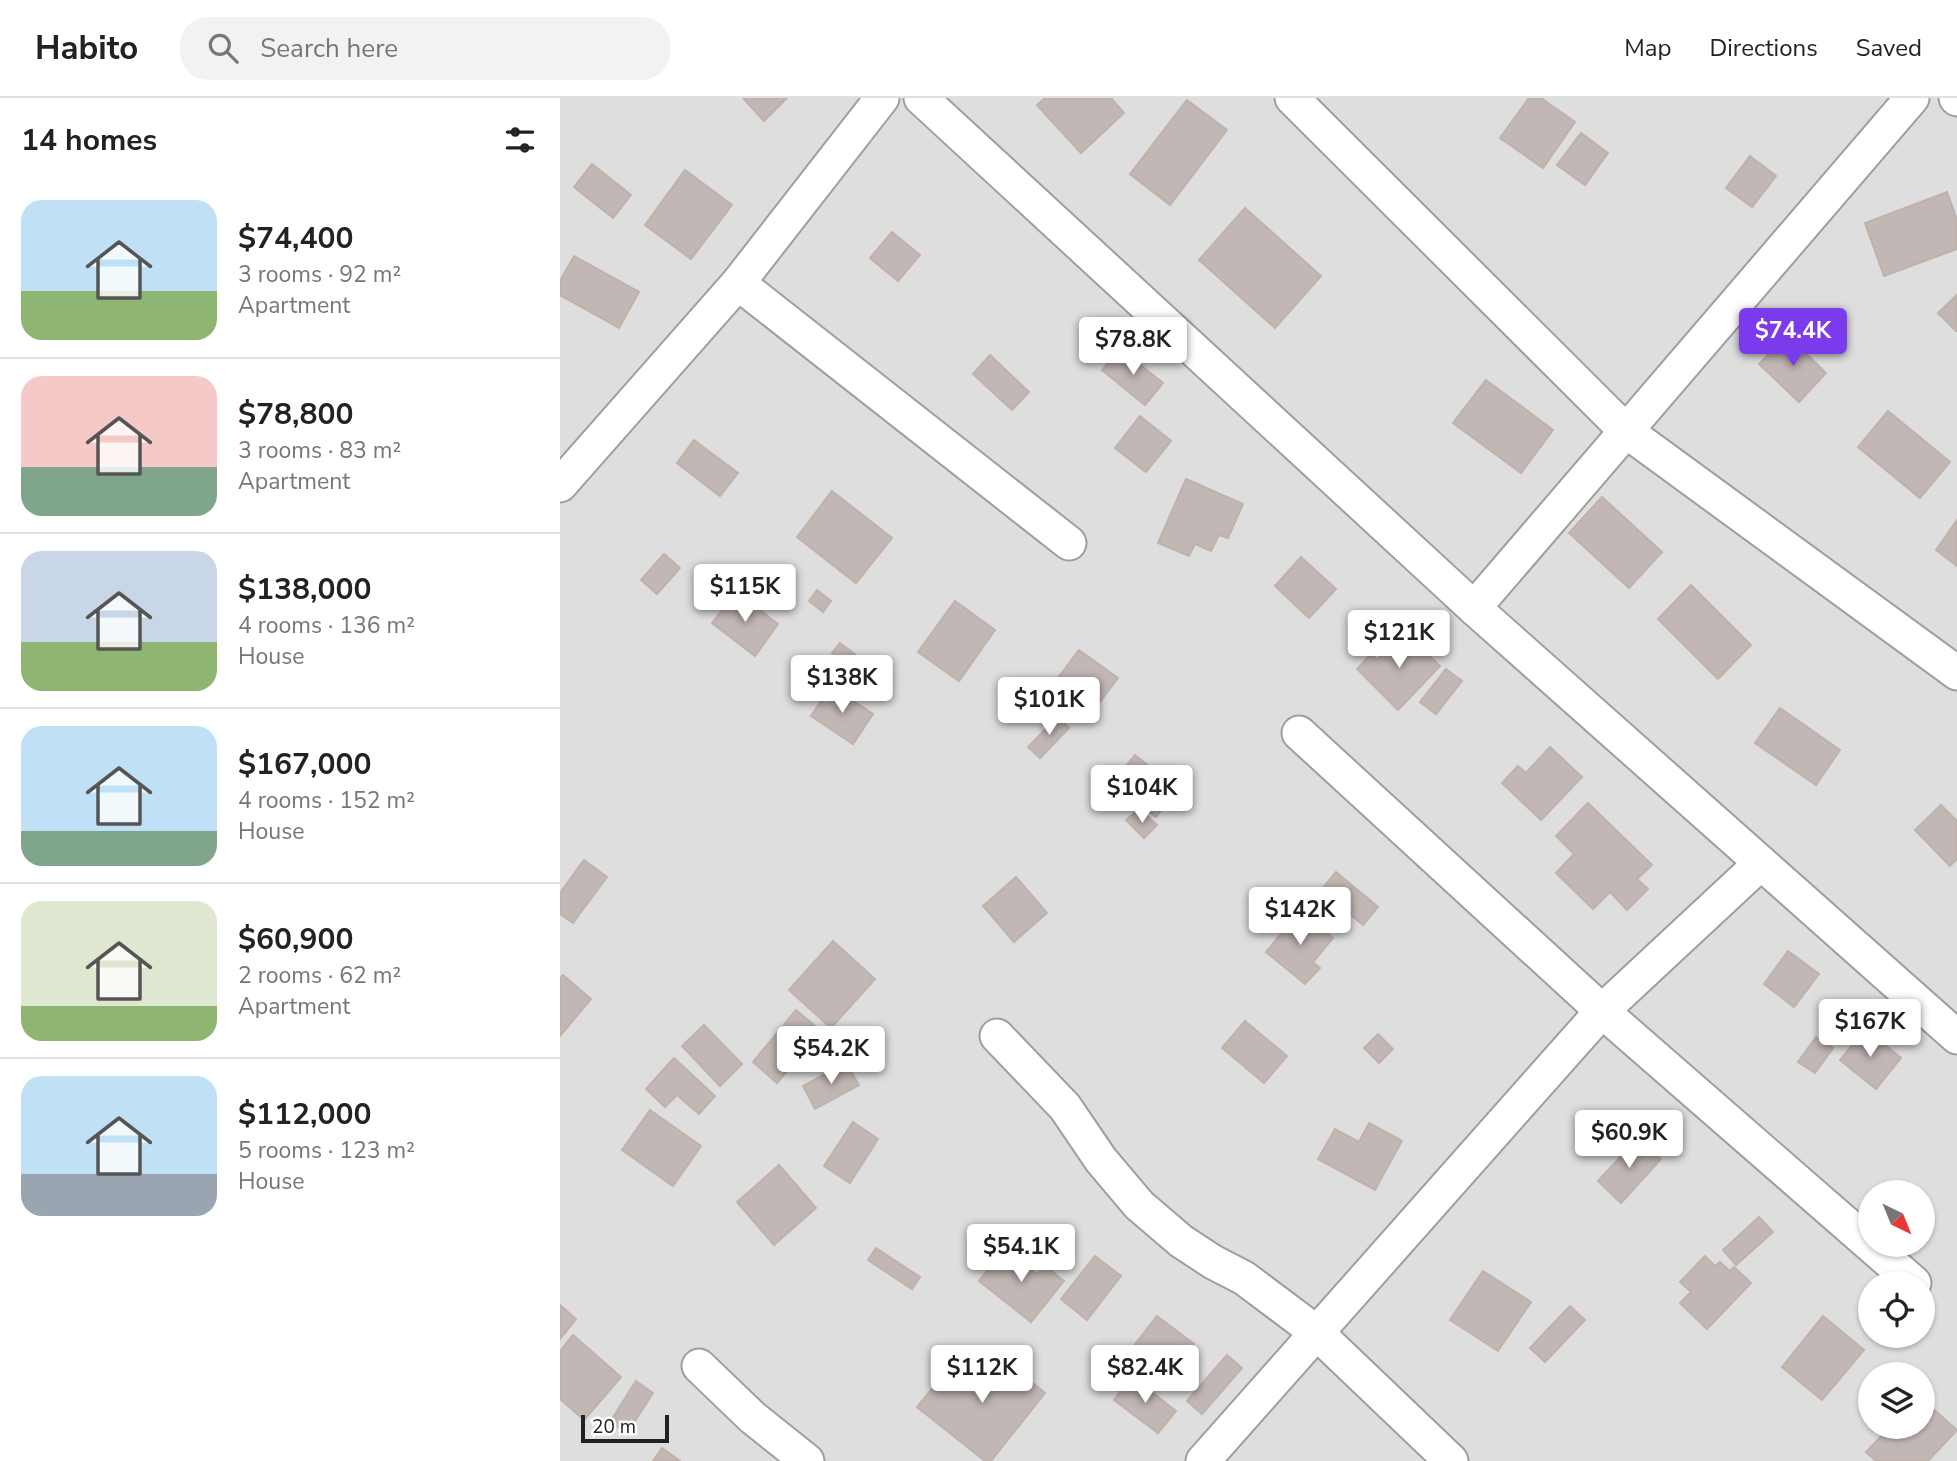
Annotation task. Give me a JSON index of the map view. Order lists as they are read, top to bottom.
{
  "scale_bar": "20 m",
  "north": "bottom right",
  "page": {
    "header": "Habito",
    "search": "Search here",
    "nav": ["Map", "Directions", "Saved"],
    "heading": "14 homes",
    "list": [
      {
        "name": "$74,400",
        "note": "3 rooms · 92 m² · Apartment"
      },
      {
        "name": "$78,800",
        "note": "3 rooms · 83 m² · Apartment"
      },
      {
        "name": "$138,000",
        "note": "4 rooms · 136 m² · House"
      },
      {
        "name": "$167,000",
        "note": "4 rooms · 152 m² · House"
      },
      {
        "name": "$60,900",
        "note": "2 rooms · 62 m² · Apartment"
      },
      {
        "name": "$112,000",
        "note": "5 rooms · 123 m² · House"
      }
    ],
    "price": [
      "$74.4K",
      "$78.8K",
      "$115K",
      "$121K",
      "$138K",
      "$101K",
      "$104K",
      "$142K",
      "$167K",
      "$54.2K",
      "$60.9K",
      "$54.1K",
      "$112K",
      "$82.4K"
    ],
    "scale": "20 m"
  }
}
